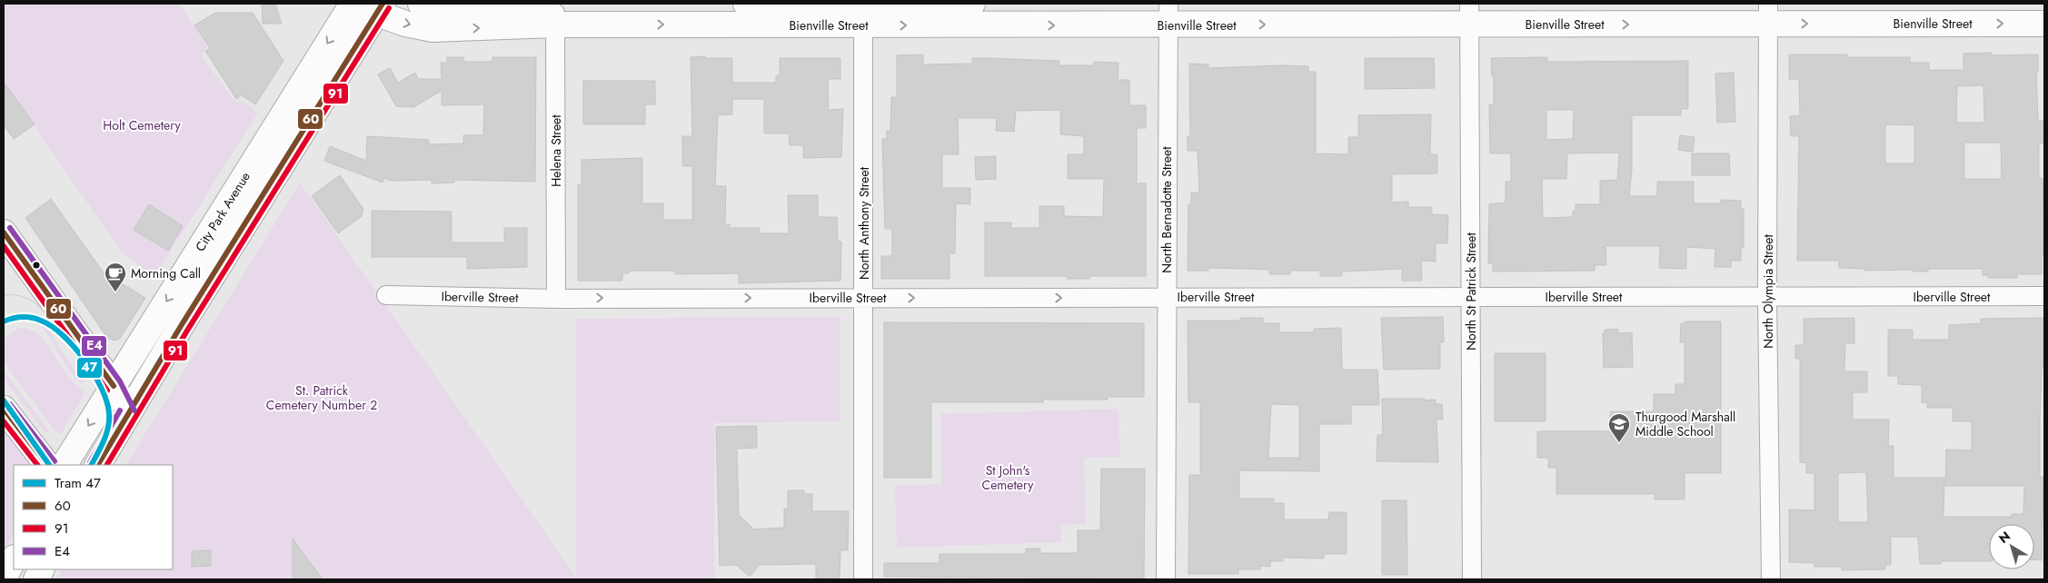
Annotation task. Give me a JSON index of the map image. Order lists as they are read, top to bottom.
{
  "streets": {
    "street": [
      "Bienville Street",
      "Helena Street",
      "North Bernadotte Street",
      "City Park Avenue",
      "North Anthony Street",
      "North St Patrick Street",
      "North Olympia Street",
      "Iberville Street"
    ]
  },
  "crossings": [
    ["Bienville Street", "Helena Street"],
    ["Bienville Street", "North Bernadotte Street"],
    ["Bienville Street", "City Park Avenue"],
    ["Bienville Street", "North Anthony Street"],
    ["Bienville Street", "North St Patrick Street"],
    ["Bienville Street", "North Olympia Street"],
    ["Helena Street", "Iberville Street"],
    ["North Bernadotte Street", "Iberville Street"],
    ["North Anthony Street", "Iberville Street"],
    ["North St Patrick Street", "Iberville Street"],
    ["North Olympia Street", "Iberville Street"]
  ],
  "one_way": ["Bienville Street", "Iberville Street"],
  "parks": ["Holt Cemetery", "St. Patrick Cemetery Number 2", "St John's Cemetery"],
  "places": {
    "cafe": ["Morning Call"],
    "school or university": ["Thurgood Marshall Middle School"]
  },
  "lines": [
    "transit line 60",
    "transit line 91",
    "transit line E4",
    "tram line 47"
  ],
  "legend": [
    "Tram 47",
    "60",
    "91",
    "E4"
  ],
  "north": "top left"
}
